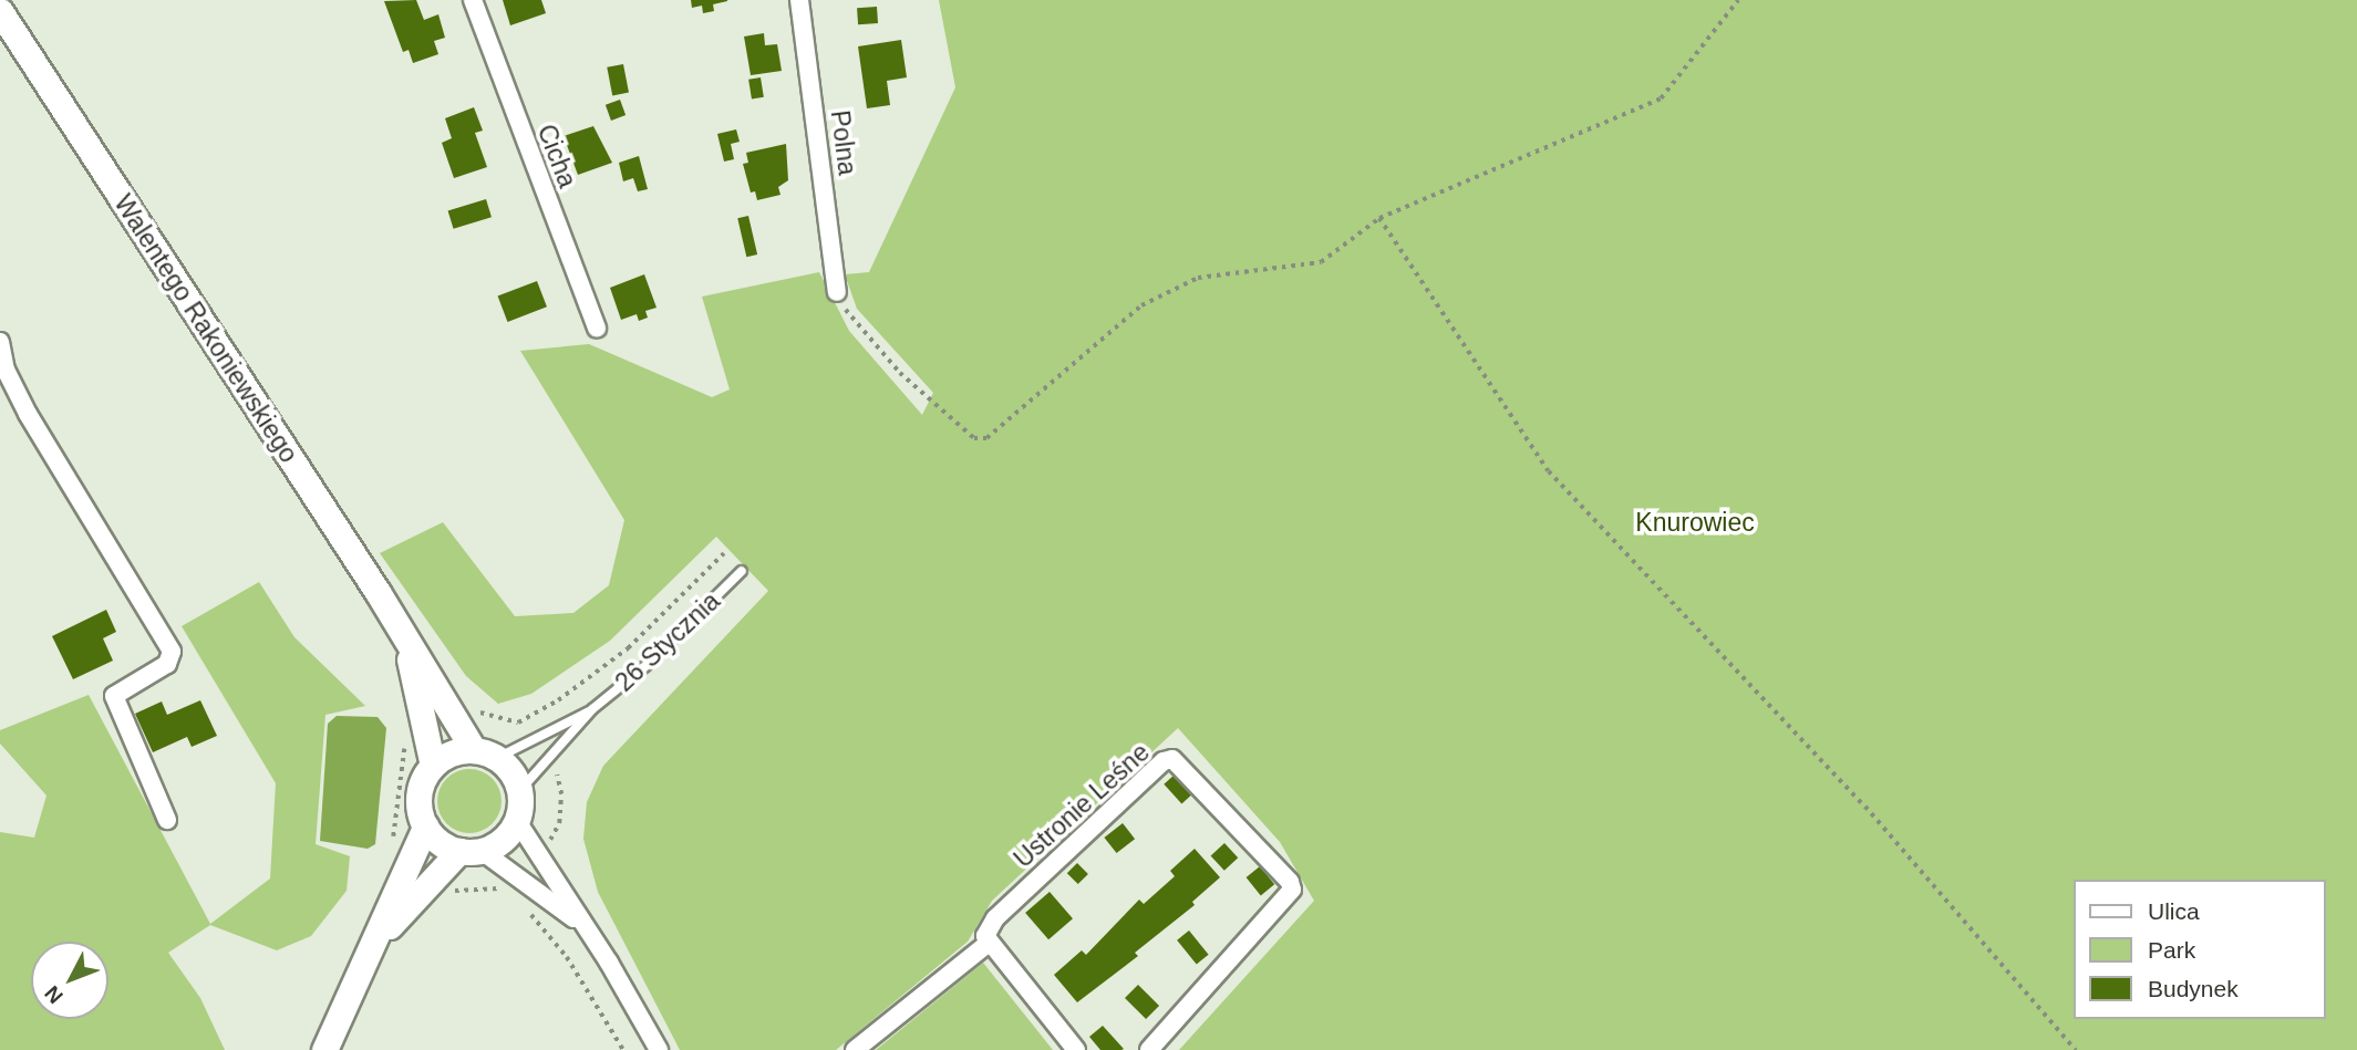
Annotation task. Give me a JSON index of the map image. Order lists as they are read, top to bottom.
{
  "streets": {
    "street": [
      "Polna",
      "Cicha",
      "Walentego Rakoniewskiego",
      "Ustronie Leśne"
    ],
    "lane": ["26 Stycznia"]
  },
  "crossings": [
    ["Walentego Rakoniewskiego", "26 Stycznia"]
  ],
  "parks": ["Knurowiec"],
  "legend": ["Ulica", "Park", "Budynek"],
  "north": "bottom left"
}
